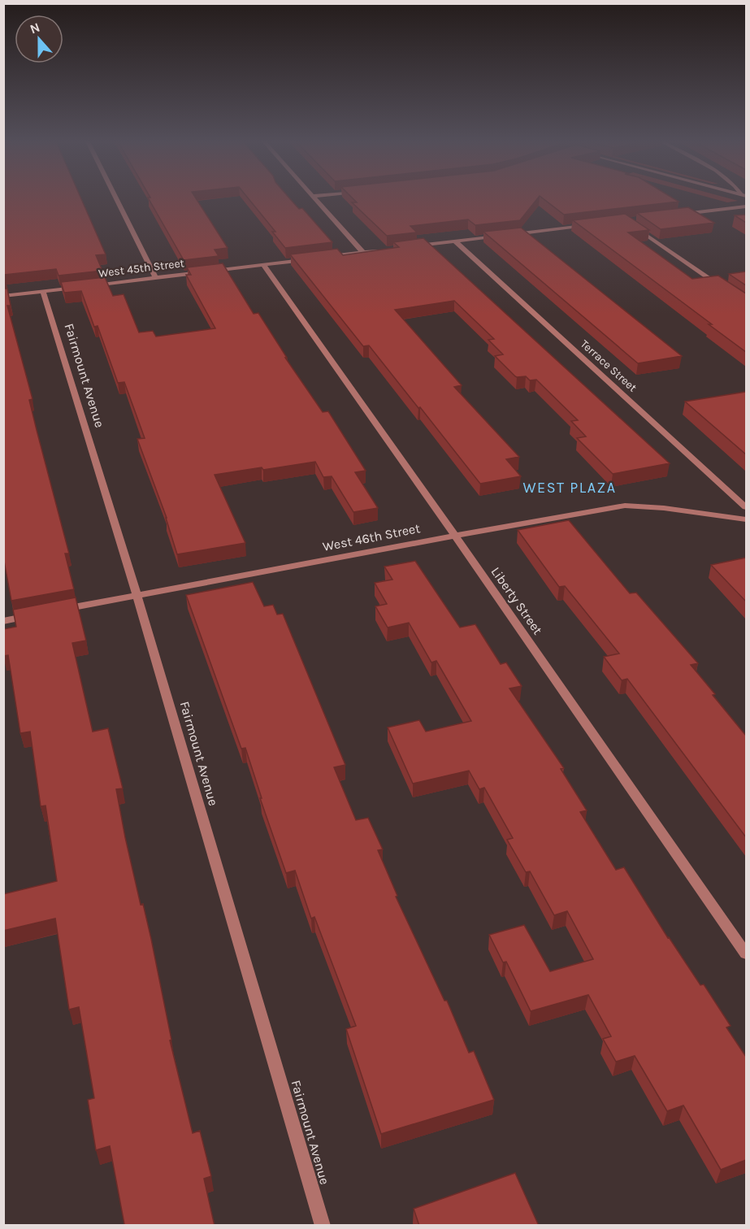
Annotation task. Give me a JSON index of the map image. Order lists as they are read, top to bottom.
{
  "streets": {
    "street": [
      "West 45th Street",
      "Terrace Street",
      "Fairmount Avenue",
      "West 46th Street",
      "Liberty Street"
    ]
  },
  "crossings": [
    ["West 45th Street", "Fairmount Avenue"],
    ["West 45th Street", "Liberty Street"],
    ["Fairmount Avenue", "West 46th Street"],
    ["West 46th Street", "Liberty Street"]
  ],
  "districts": ["WEST PLAZA"],
  "north": "top"
}
